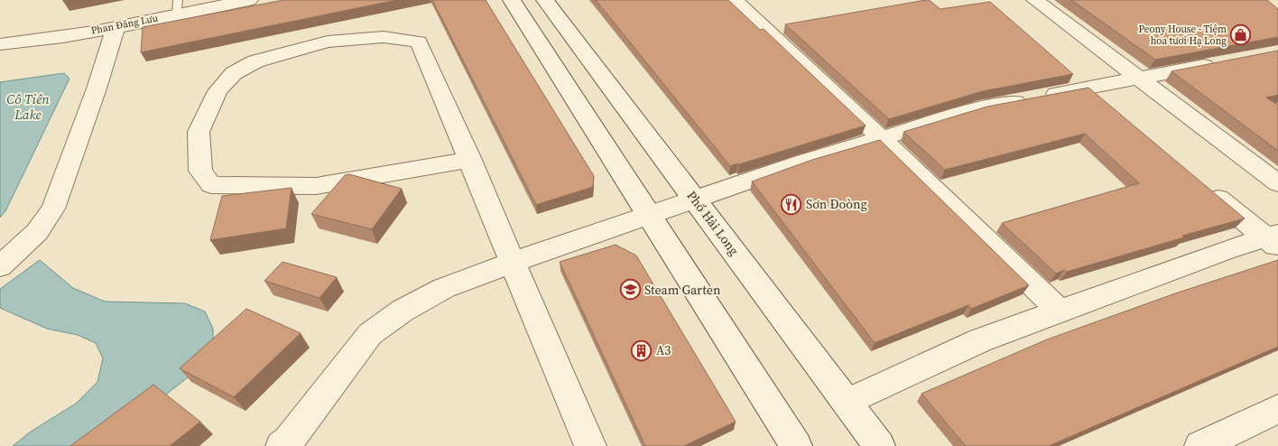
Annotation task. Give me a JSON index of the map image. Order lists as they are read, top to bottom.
{
  "streets": {
    "street": ["Phan Đăng Lưu", "Phố Hải Long"]
  },
  "water": ["Cô Tiên Lake"],
  "places": {
    "shop": ["Peony House - Tiệm hoa tươi Hạ Long"],
    "restaurant": ["Sơn Đoòng"],
    "school or university": ["Steam Garten"],
    "building": ["A3"]
  }
}
